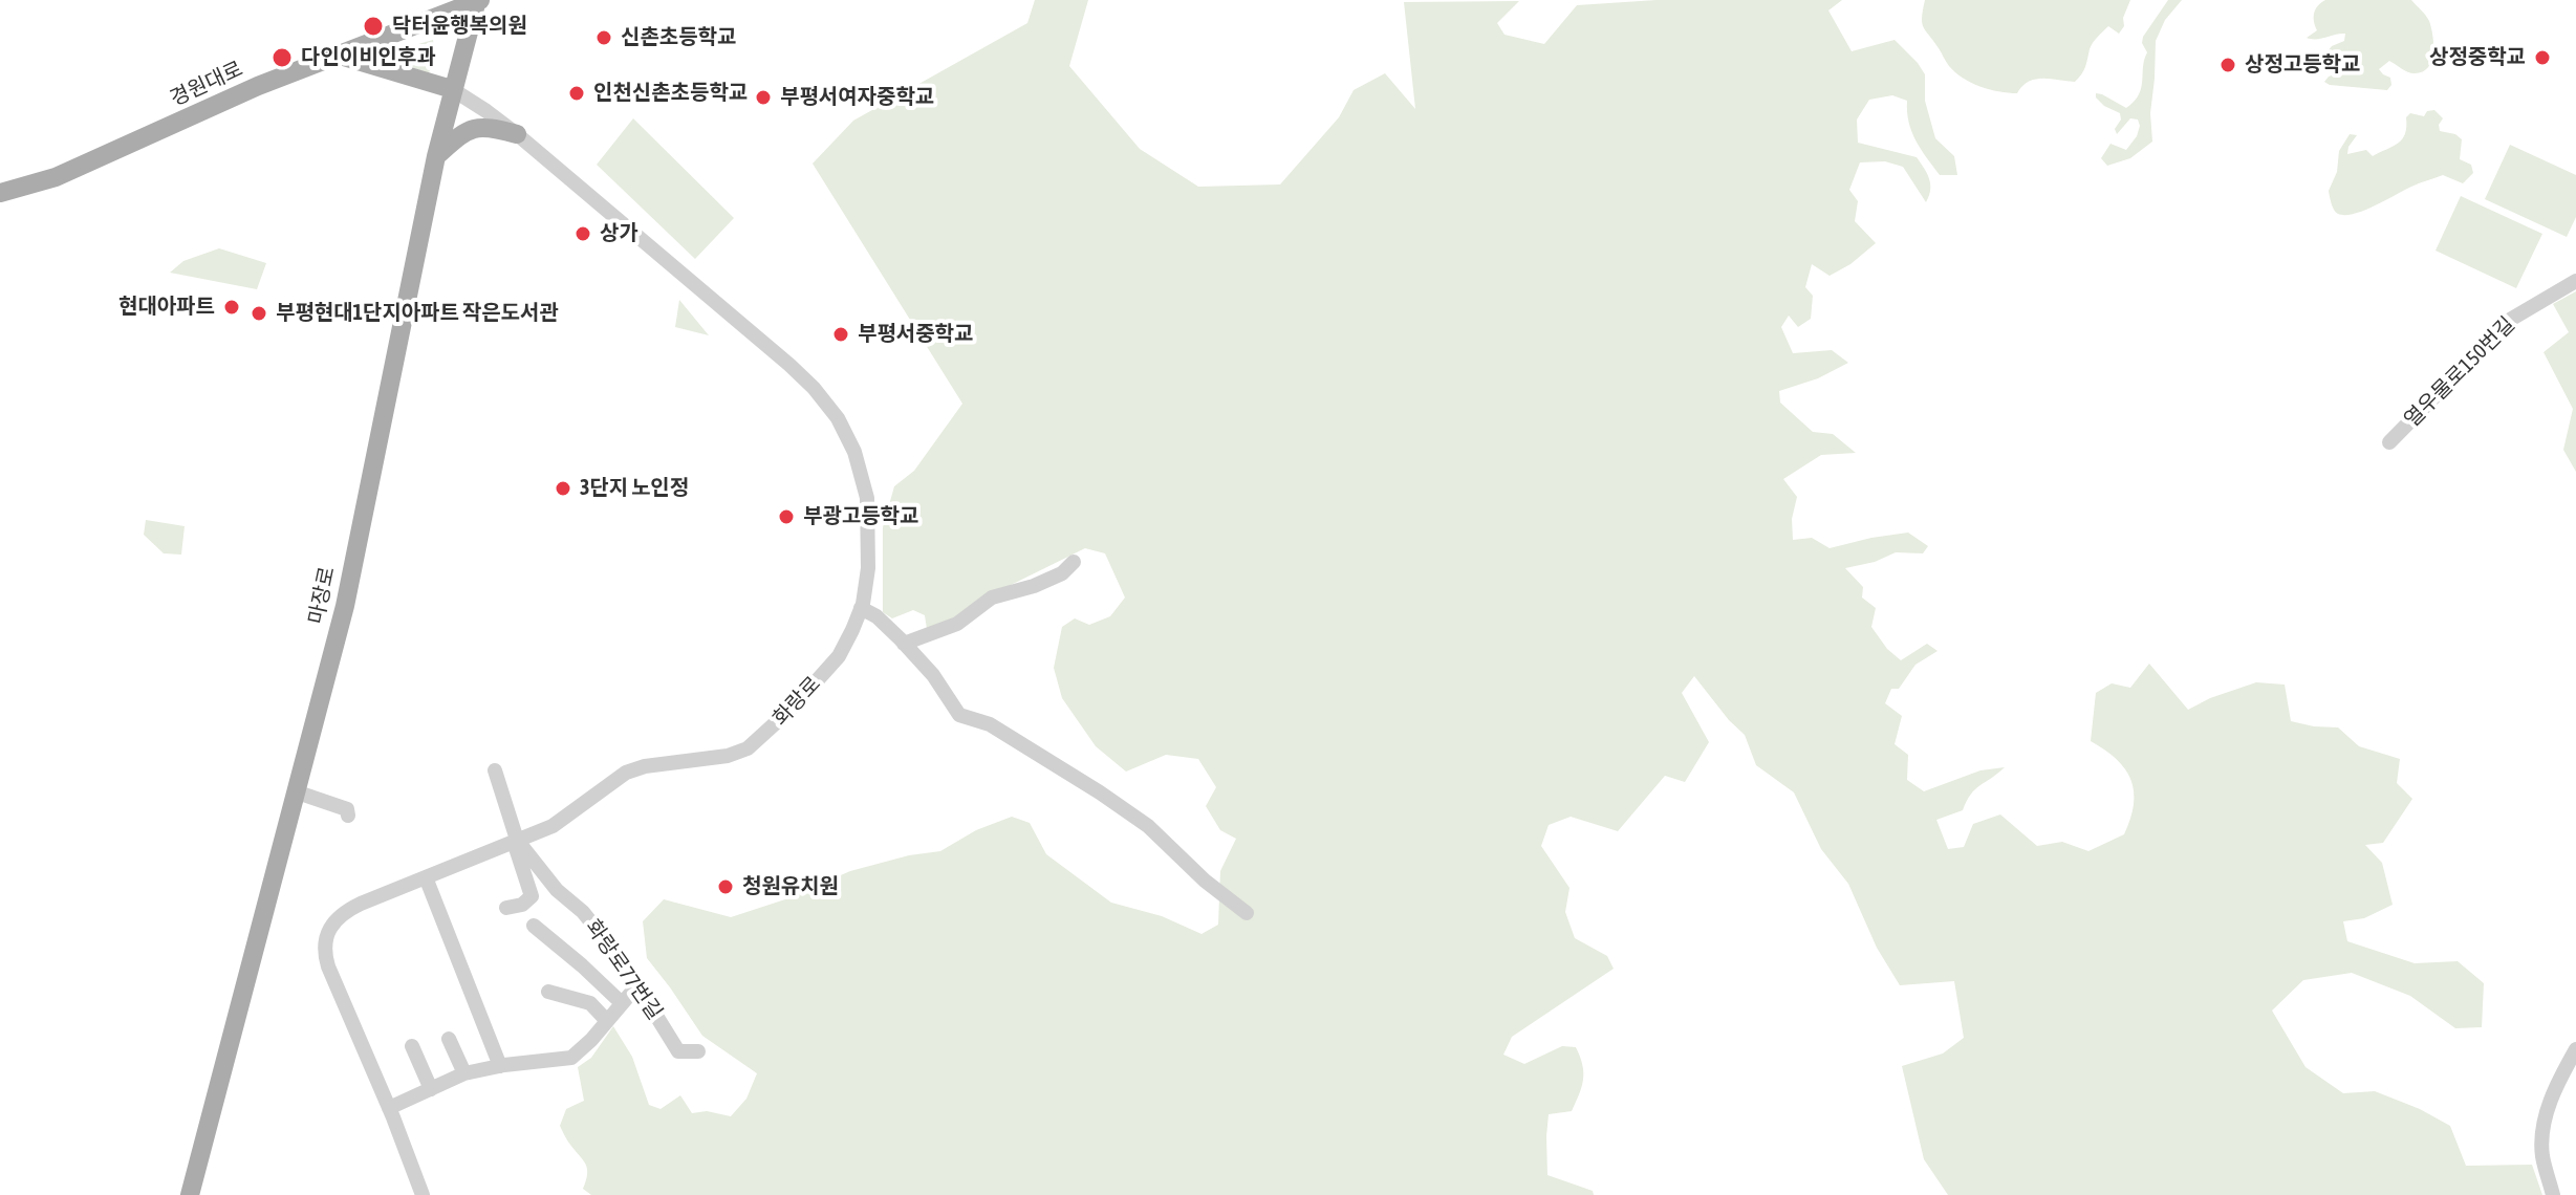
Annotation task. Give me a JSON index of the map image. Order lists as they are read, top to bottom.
{
  "streets": {
    "main road": ["경원대로", "마장로"],
    "street": ["열우물로150번길", "화랑로", "화랑로77번길"]
  },
  "crossings": [
    ["경원대로", "마장로"],
    ["마장로", "화랑로"],
    ["화랑로", "화랑로77번길"]
  ],
  "places": [
    "닥터윤행복의원",
    "신촌초등학교",
    "다인이비인후과",
    "상정중학교",
    "상정고등학교",
    "인천신촌초등학교",
    "부평서여자중학교",
    "상가",
    "현대아파트",
    "부평현대1단지아파트 작은도서관",
    "부평서중학교",
    "3단지 노인정",
    "부광고등학교",
    "청원유치원"
  ]
}
